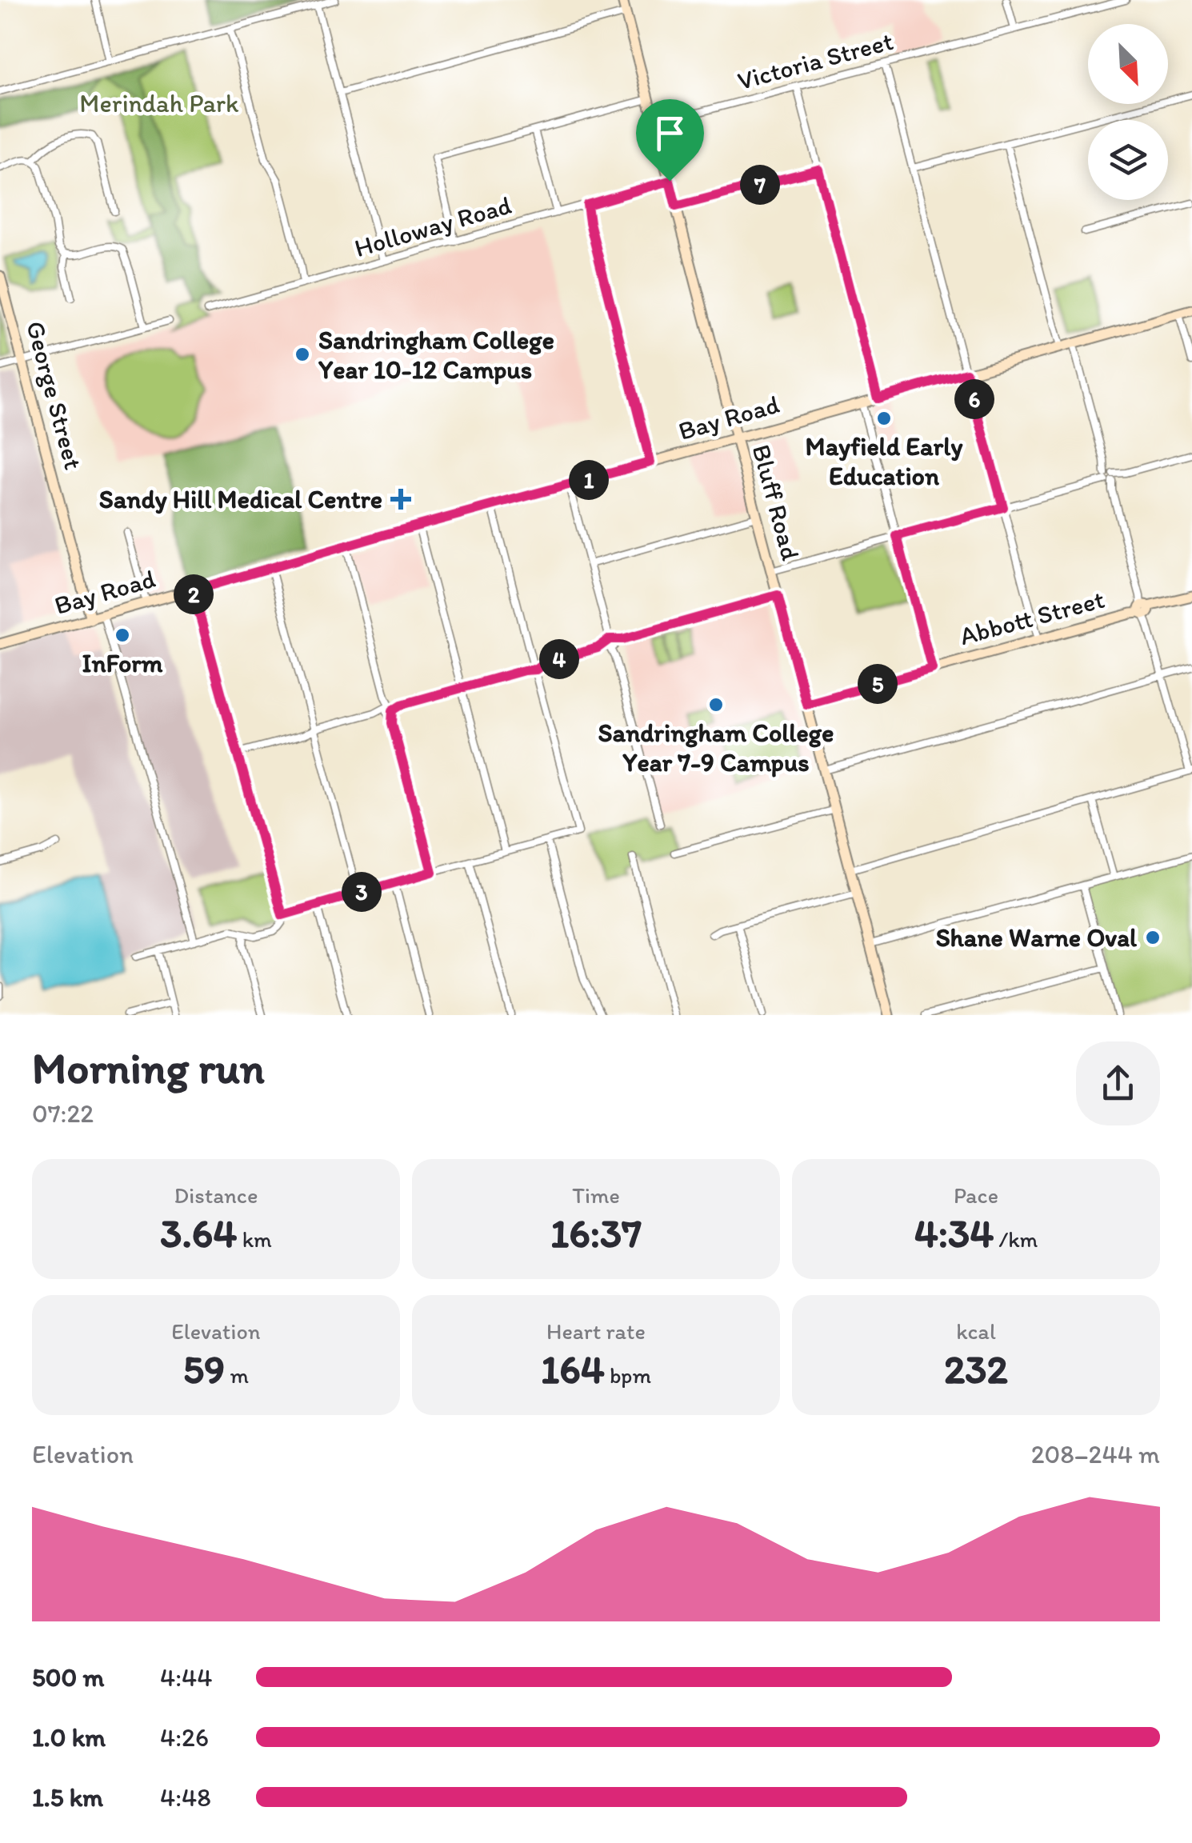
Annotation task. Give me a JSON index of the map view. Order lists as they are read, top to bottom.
{
  "streets": {
    "main road": [
      "George Street",
      "Bay Road",
      "Bluff Road",
      "Abbott Street"
    ],
    "street": ["Victoria Street", "Holloway Road"]
  },
  "crossings": [
    ["Victoria Street", "Bluff Road"],
    ["Holloway Road", "Bluff Road"],
    ["George Street", "Bay Road"],
    ["Bay Road", "Bluff Road"],
    ["Bluff Road", "Abbott Street"]
  ],
  "parks": ["Merindah Park"],
  "places": {
    "other": [
      "Sandringham College Year 10-12 Campus",
      "Mayfield Early Education",
      "InForm",
      "Sandringham College Year 7-9 Campus",
      "Shane Warne Oval"
    ],
    "health": ["Sandy Hill Medical Centre"]
  },
  "north": "bottom right",
  "page": {
    "pins": [
      "7",
      "6",
      "1",
      "2",
      "4",
      "5",
      "3"
    ],
    "heading": ["Morning run", "07:22"],
    "stats": [
      ["Distance", "3.64 km"],
      ["Time", "16:37"],
      ["Pace", "4:34 /km"],
      ["Elevation", "59 m"],
      ["Heart rate", "164 bpm"],
      ["kcal", "232"]
    ],
    "chart": ["Elevation", "208–244 m"],
    "list": [
      {
        "name": "500 m",
        "note": "4:44"
      },
      {
        "name": "1.0 km",
        "note": "4:26"
      },
      {
        "name": "1.5 km",
        "note": "4:48"
      }
    ]
  }
}
